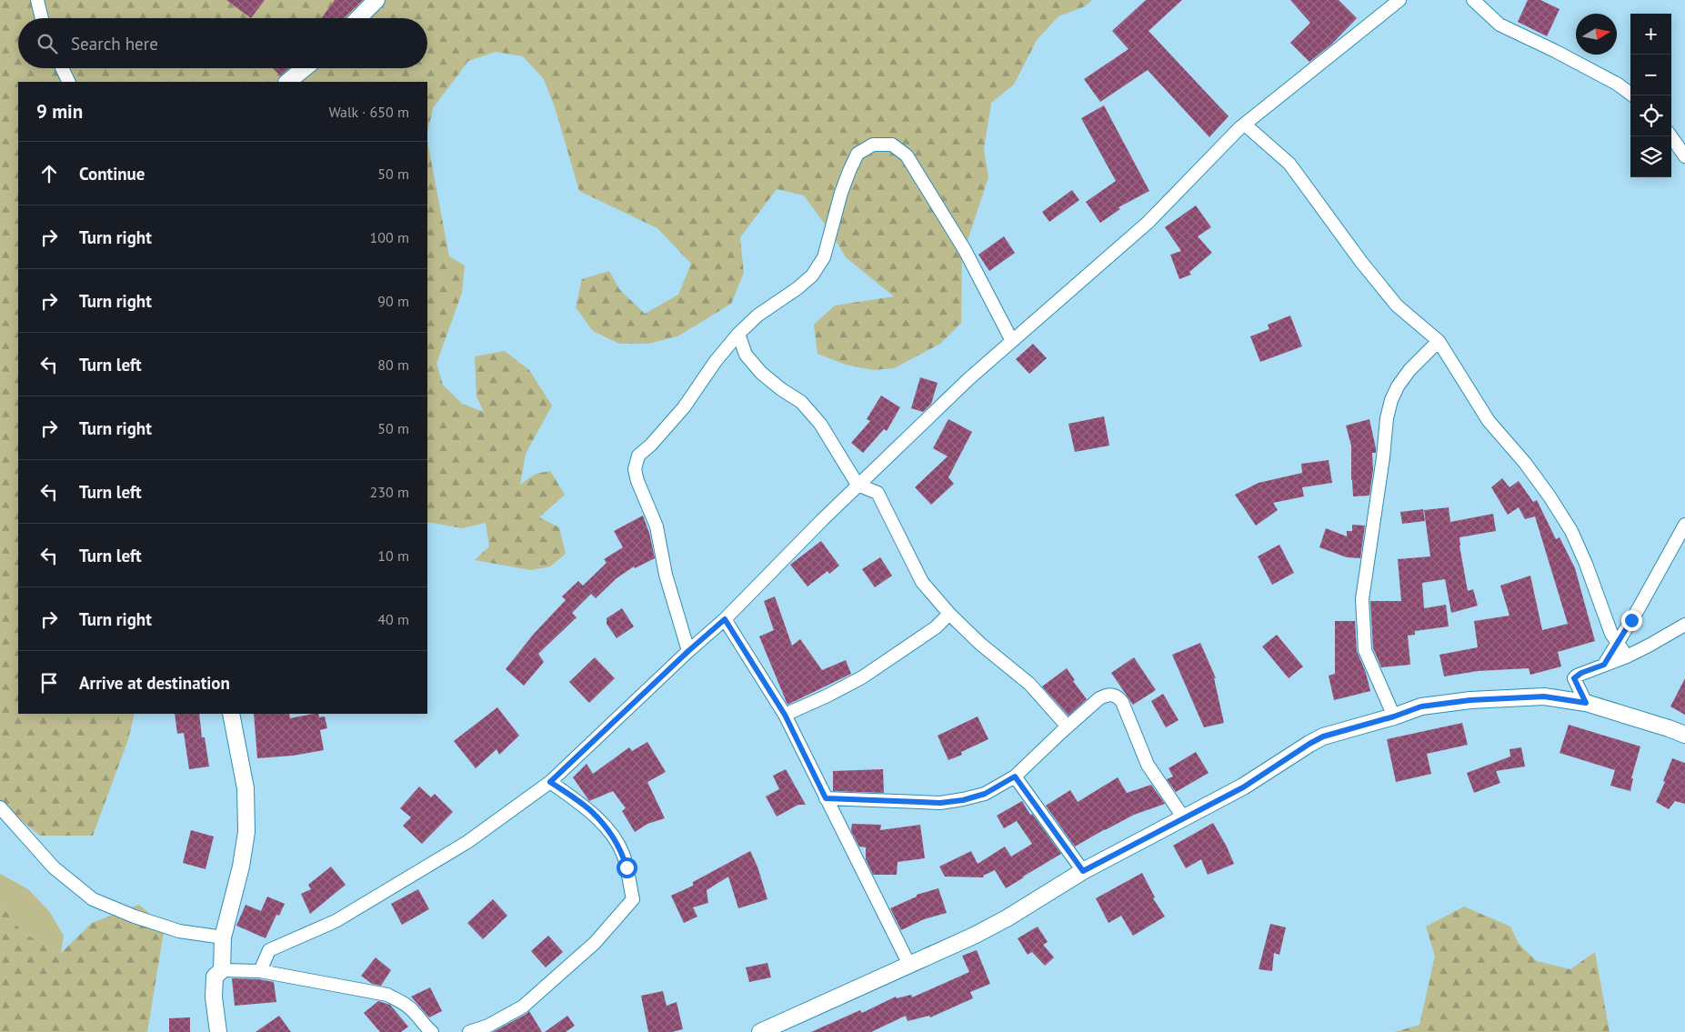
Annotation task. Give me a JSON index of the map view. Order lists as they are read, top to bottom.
{
  "north": "right",
  "page": {
    "map_buttons": ["+", "−"],
    "search": "Search here",
    "heading": ["9 min", "Walk · 650 m"],
    "list": [
      ["Continue", "50 m"],
      ["Turn right", "100 m"],
      ["Turn right", "90 m"],
      ["Turn left", "80 m"],
      ["Turn right", "50 m"],
      ["Turn left", "230 m"],
      ["Turn left", "10 m"],
      ["Turn right", "40 m"],
      "Arrive at destination"
    ]
  }
}
